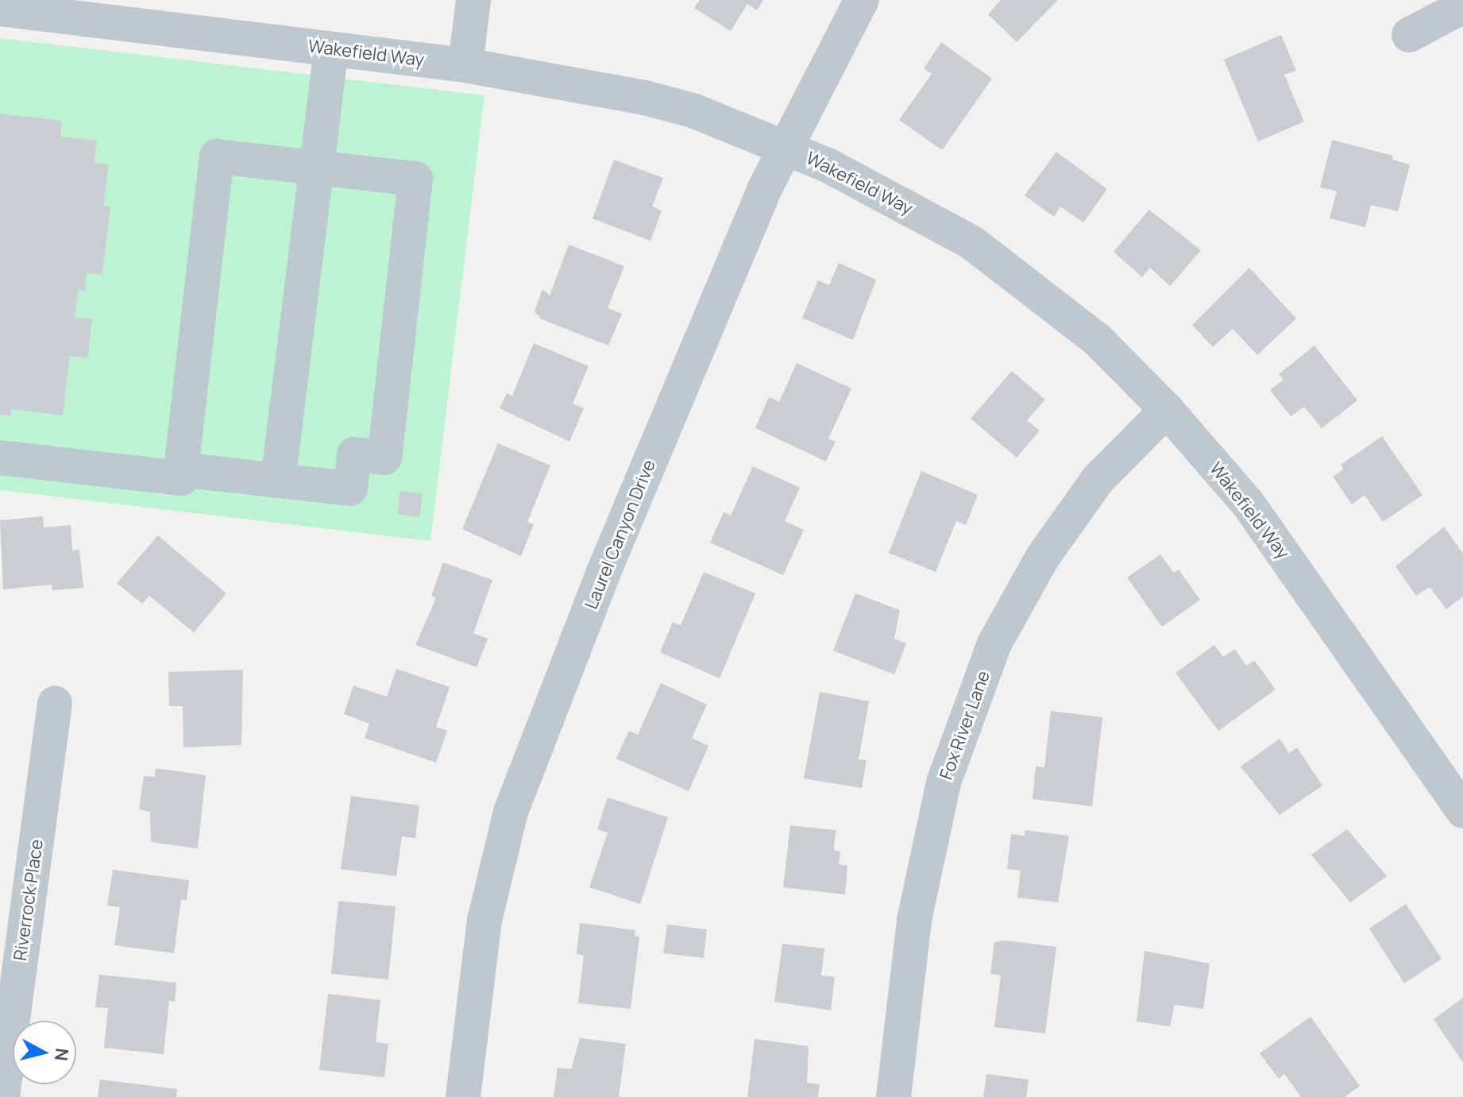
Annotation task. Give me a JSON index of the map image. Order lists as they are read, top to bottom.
{
  "streets": {
    "street": [
      "Wakefield Way",
      "Laurel Canyon Drive",
      "Fox River Lane",
      "Riverrock Place"
    ]
  },
  "crossings": [
    ["Wakefield Way", "Laurel Canyon Drive"],
    ["Wakefield Way", "Fox River Lane"]
  ],
  "north": "right"
}
